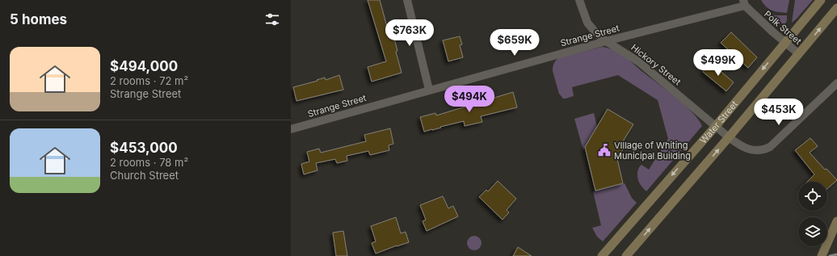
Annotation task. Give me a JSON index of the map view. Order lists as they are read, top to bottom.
{
  "streets": {
    "main road": ["Water Street"],
    "street": ["Polk Street", "Strange Street", "Hickory Street"]
  },
  "crossings": [
    ["Polk Street", "Strange Street"],
    ["Polk Street", "Water Street"],
    ["Strange Street", "Hickory Street"],
    ["Hickory Street", "Water Street"]
  ],
  "places": {
    "public building": ["VIllage of Whiting Municipal Building"]
  },
  "page": {
    "heading": "5 homes",
    "price": [
      "$763K",
      "$659K",
      "$499K",
      "$494K",
      "$453K"
    ],
    "list": [
      {
        "name": "$494,000",
        "note": "2 rooms · 72 m² · Strange Street"
      },
      {
        "name": "$453,000",
        "note": "2 rooms · 78 m² · Church Street"
      }
    ]
  }
}
